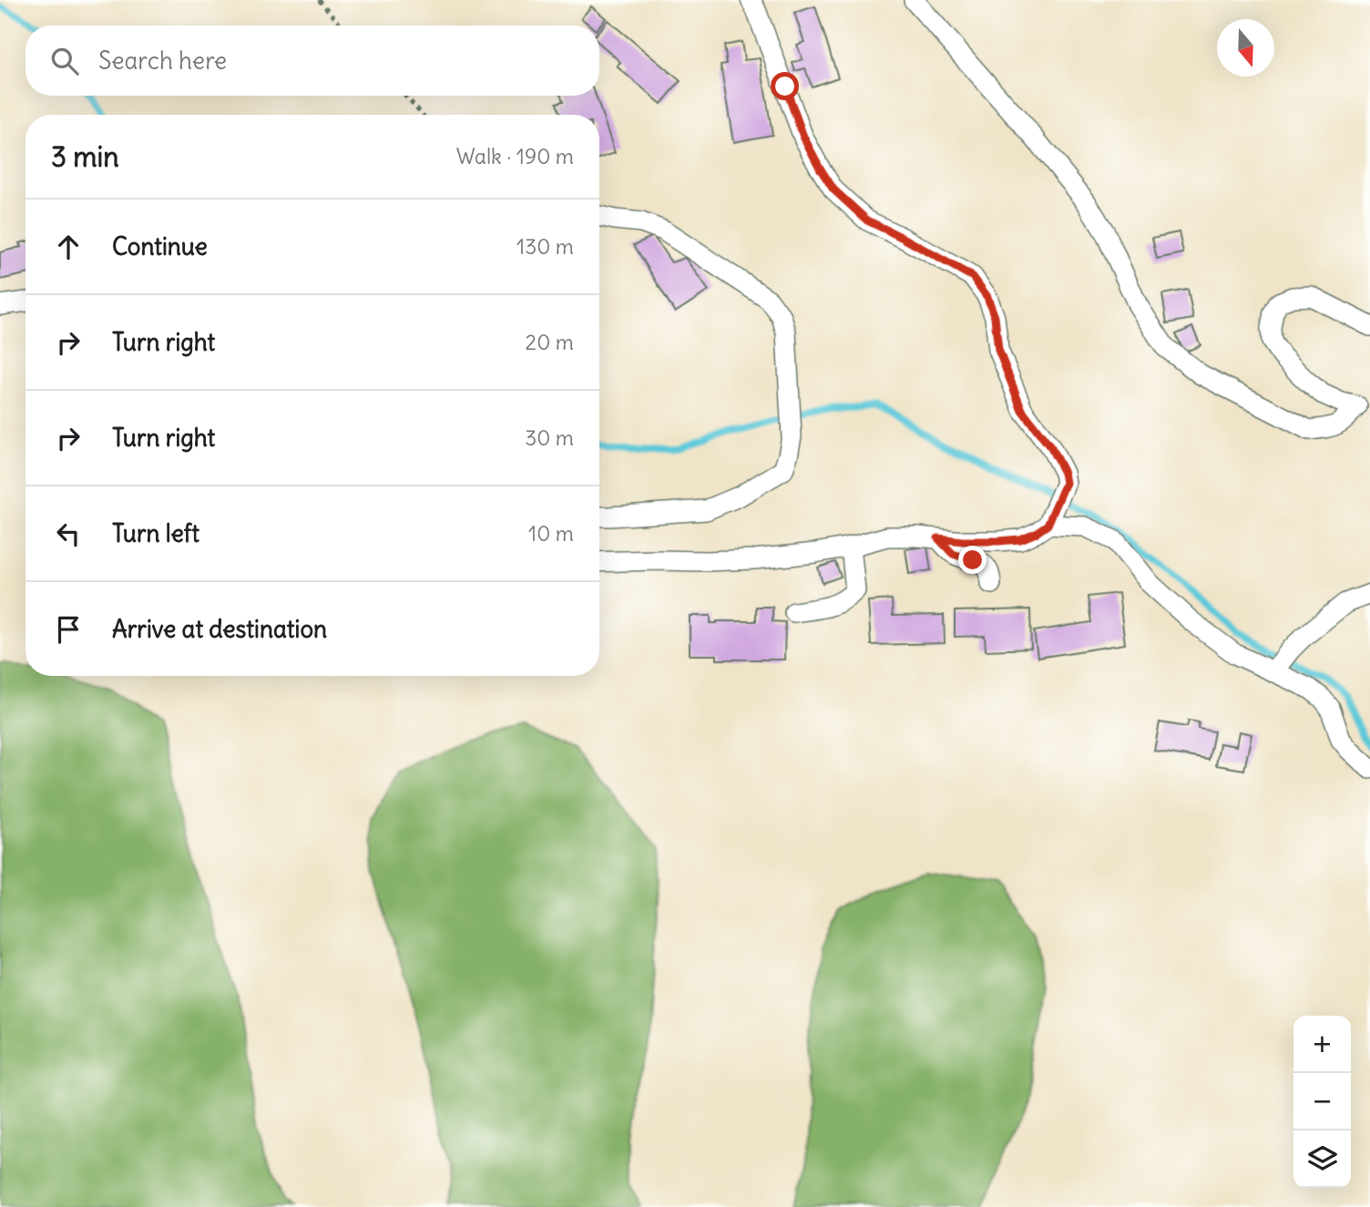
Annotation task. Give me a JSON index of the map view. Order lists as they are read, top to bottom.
{
  "north": "bottom",
  "page": {
    "search": "Search here",
    "heading": ["3 min", "Walk · 190 m"],
    "list": [
      ["Continue", "130 m"],
      ["Turn right", "20 m"],
      ["Turn right", "30 m"],
      ["Turn left", "10 m"],
      "Arrive at destination"
    ],
    "map_buttons": ["+", "−"]
  }
}
